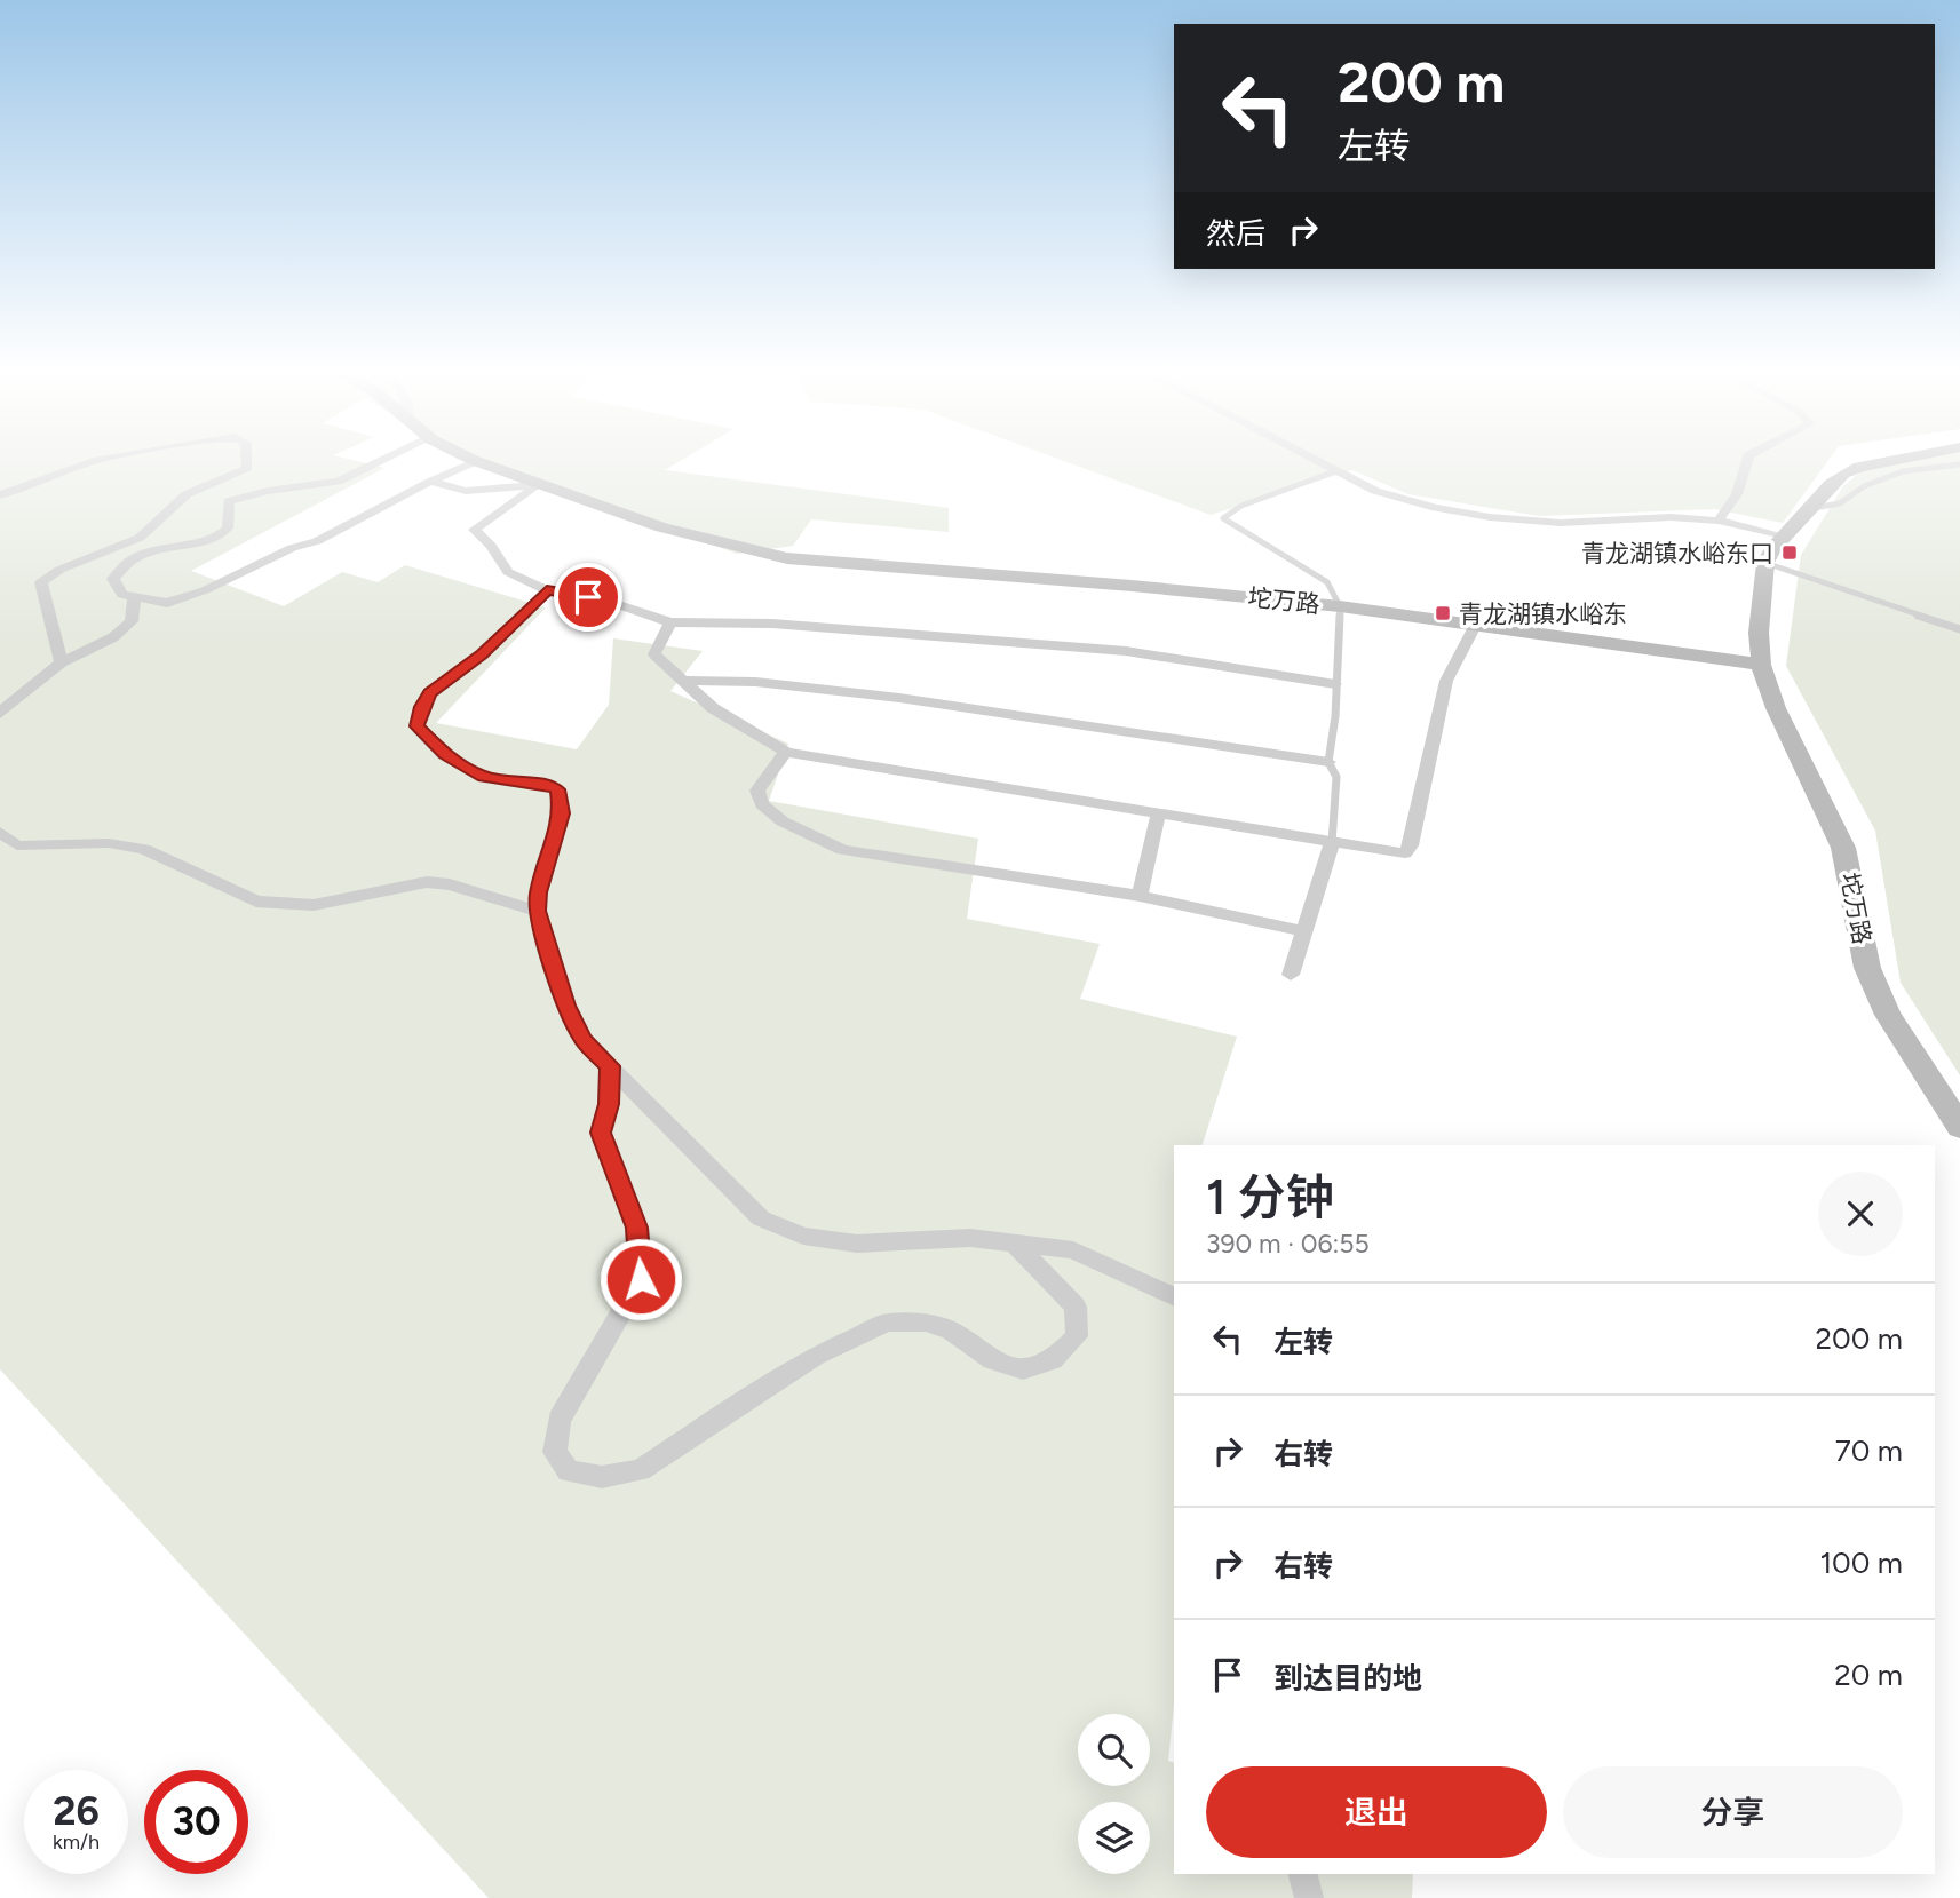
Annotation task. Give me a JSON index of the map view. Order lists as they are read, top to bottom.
{
  "streets": {
    "main road": ["坨万路"]
  },
  "places": {
    "transit": ["青龙湖镇水峪东口", "青龙湖镇水峪东"]
  },
  "page": {
    "turn": ["200 m", "左转"],
    "then": "然后",
    "heading": ["1 分钟", "390 m · 06:55"],
    "list": [
      {
        "name": "左转",
        "value": "200 m"
      },
      {
        "name": "右转",
        "value": "70 m"
      },
      {
        "name": "右转",
        "value": "100 m"
      },
      {
        "name": "到达目的地",
        "value": "20 m"
      }
    ],
    "buttons": ["退出", "分享"],
    "speed": "26 km/h",
    "limit": "30"
  }
}
